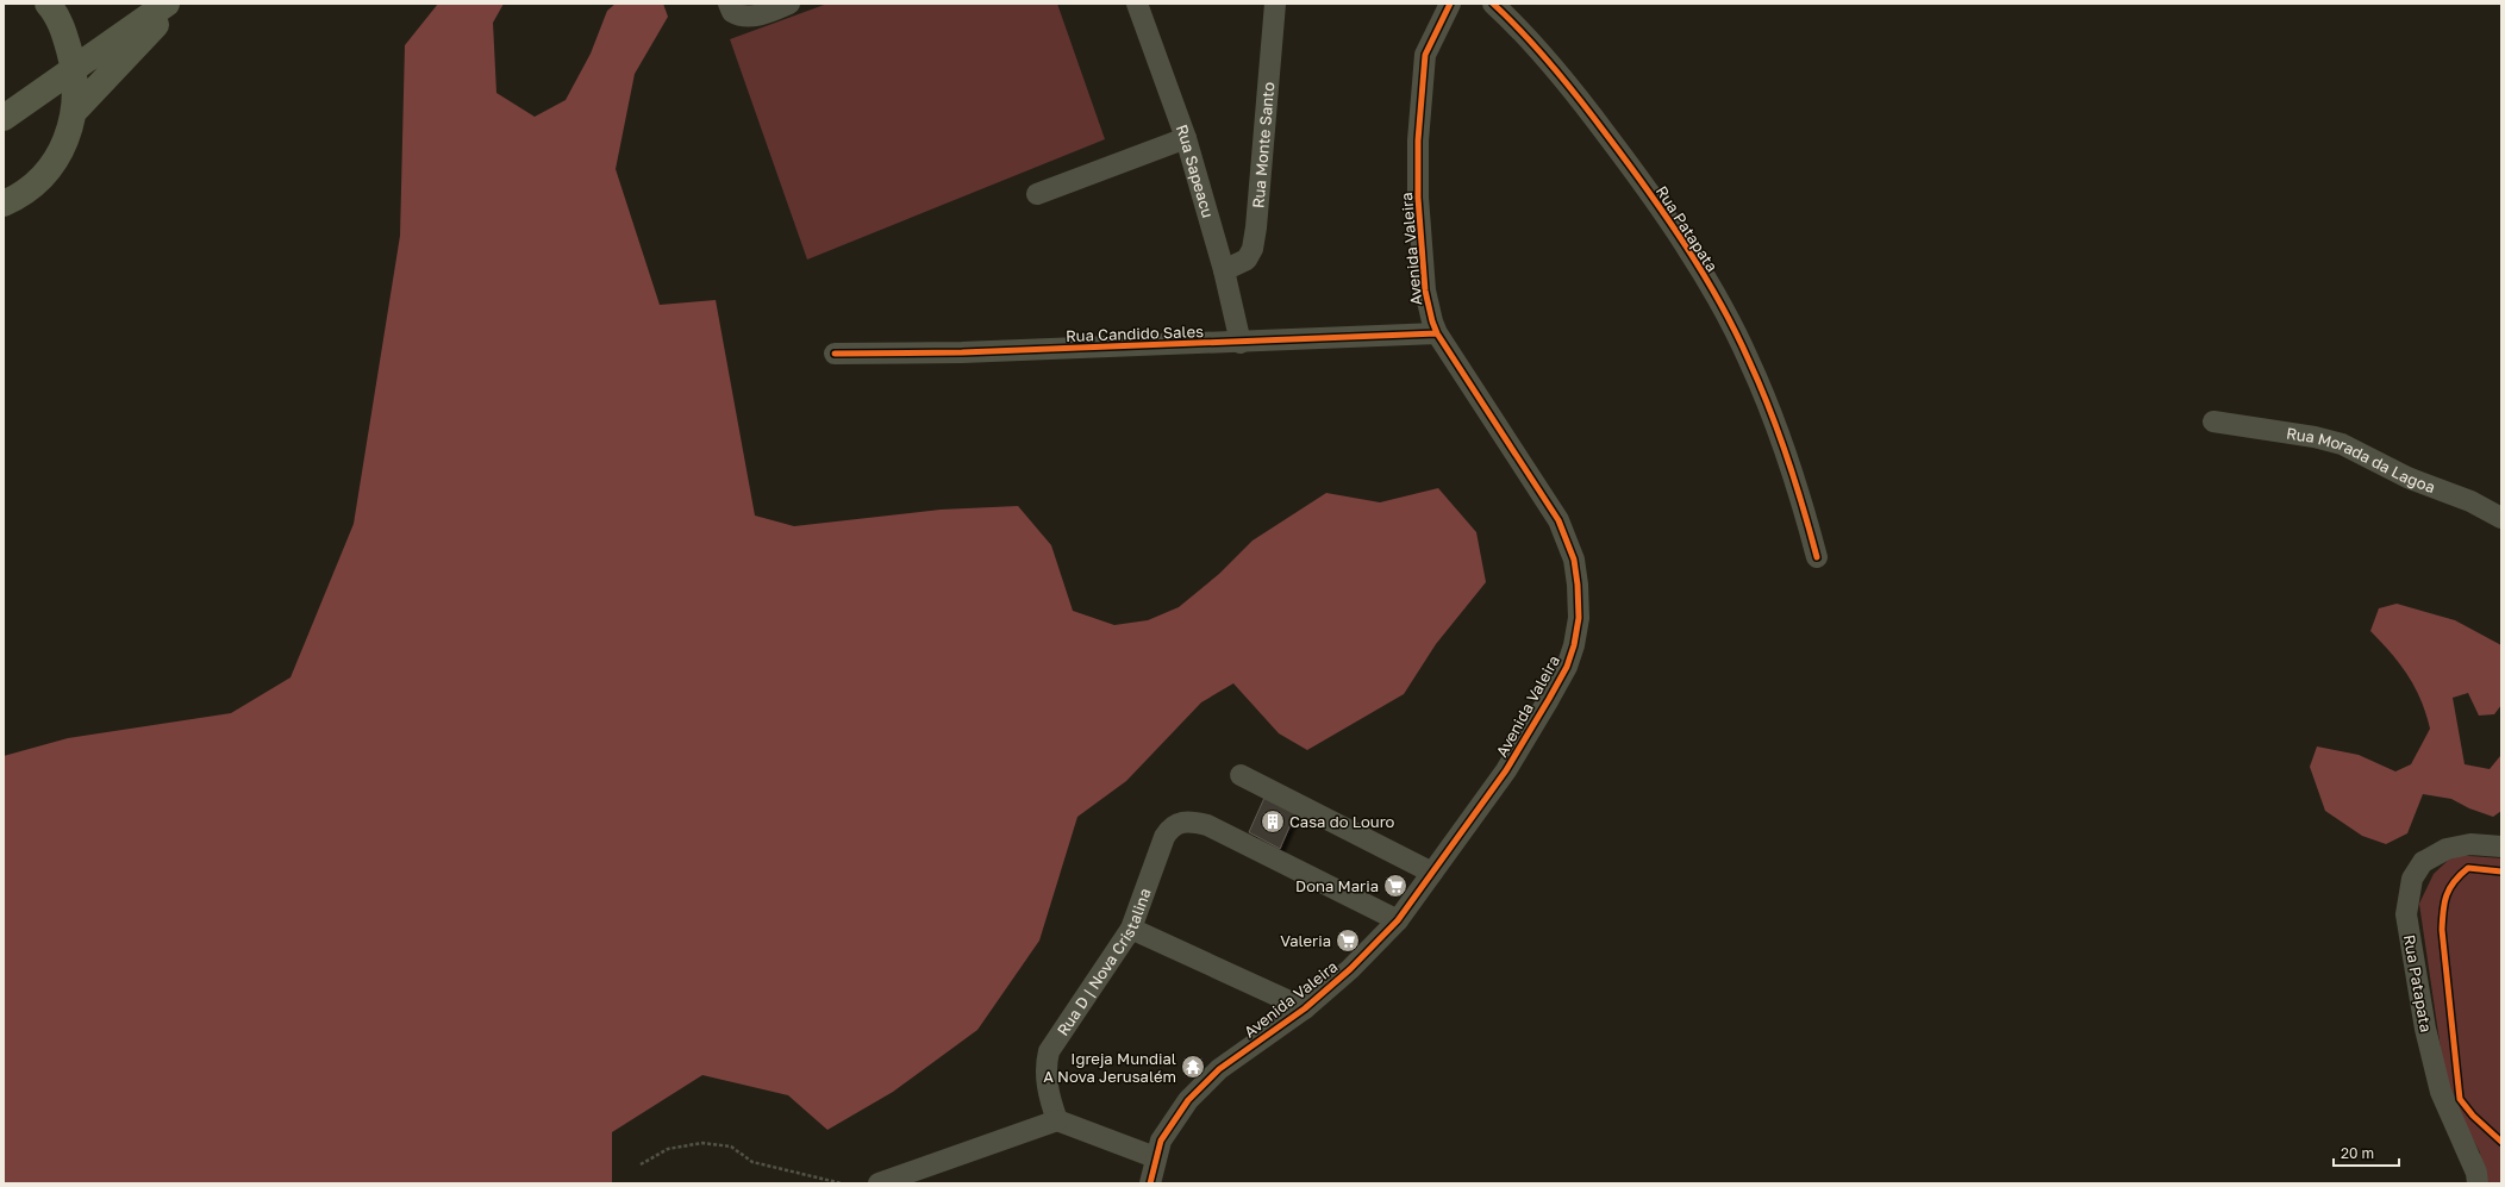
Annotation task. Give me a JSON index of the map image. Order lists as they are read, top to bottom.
{
  "streets": {
    "street": [
      "Rua Monte Santo",
      "Rua Sapeacu",
      "Rua Patapata",
      "Avenida Valeira",
      "Rua Candido Sales",
      "Rua Morada da Lagoa",
      "Rua D | Nova Cristalina"
    ]
  },
  "crossings": [
    ["Rua Monte Santo", "Rua Sapeacu"],
    ["Rua Sapeacu", "Rua Candido Sales"],
    ["Avenida Valeira", "Rua Candido Sales"],
    ["Avenida Valeira", "Rua D | Nova Cristalina"]
  ],
  "places": {
    "building": ["Casa do Louro"],
    "supermarket": ["Dona Maria", "Valeria"],
    "temple": ["Igreja Mundial A Nova Jerusalém"]
  },
  "scale_bar": "20 m"
}
